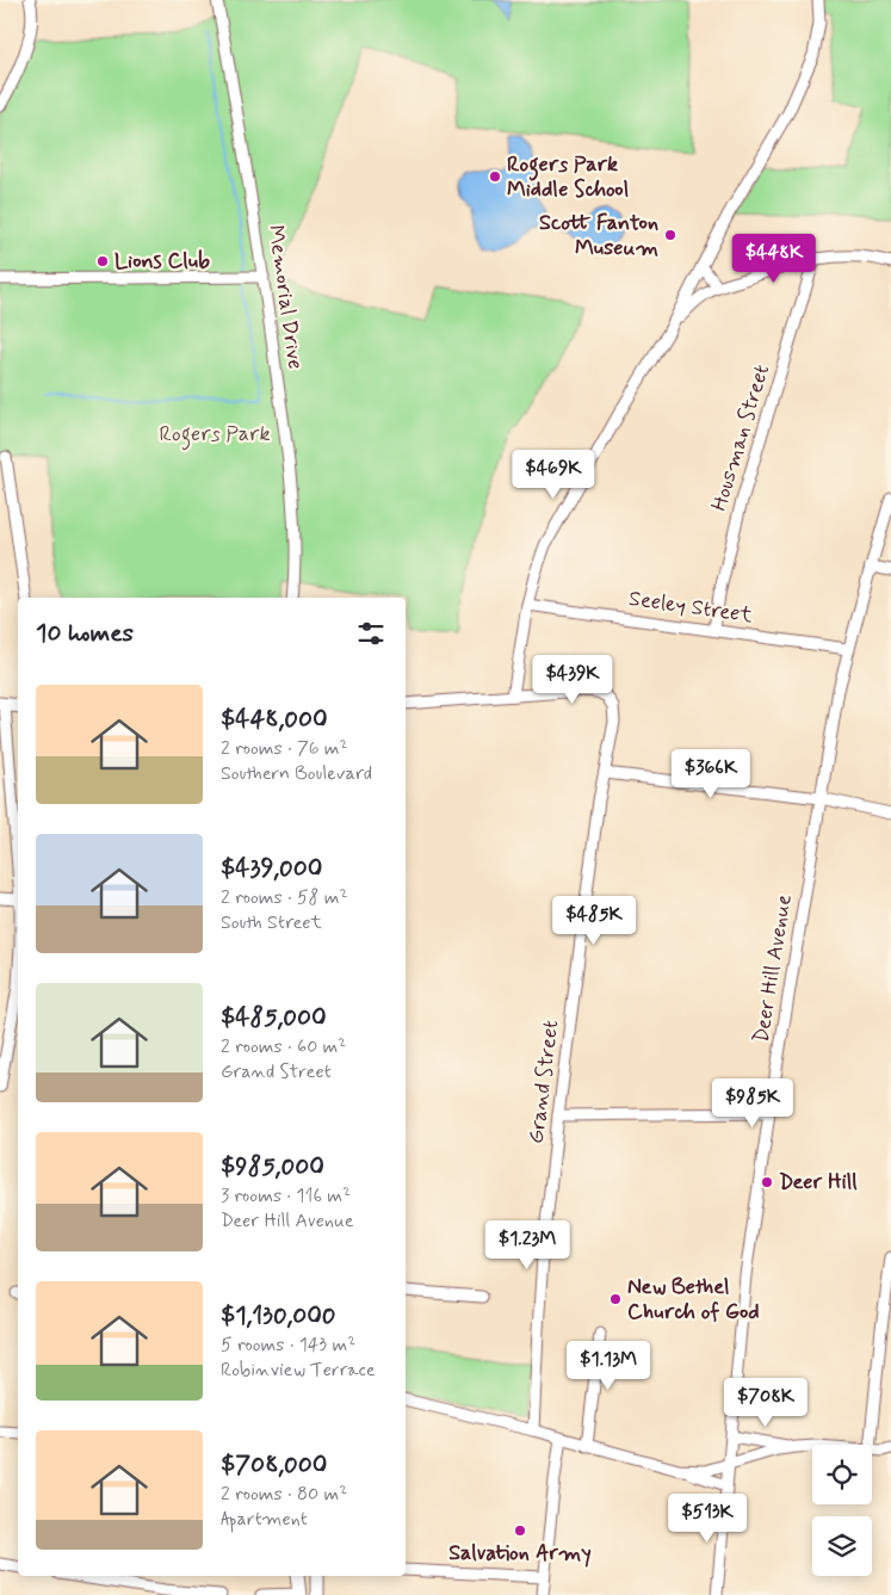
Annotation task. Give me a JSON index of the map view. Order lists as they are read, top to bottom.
{
  "streets": {
    "street": [
      "Memorial Drive",
      "Housman Street",
      "Seeley Street",
      "Deer Hill Avenue",
      "Grand Street"
    ]
  },
  "crossings": [
    ["Housman Street", "Seeley Street"],
    ["Seeley Street", "Deer Hill Avenue"]
  ],
  "parks": ["Rogers Park"],
  "places": [
    "Rogers Park Middle School",
    "Scott Fanton Museum",
    "Lions Club",
    "Deer Hill",
    "New Bethel Church of God",
    "Salvation Army"
  ],
  "page": {
    "price": [
      "$448K",
      "$469K",
      "$439K",
      "$366K",
      "$485K",
      "$985K",
      "$1.23M",
      "$1.13M",
      "$708K",
      "$513K"
    ],
    "heading": "10 homes",
    "list": [
      {
        "name": "$448,000",
        "note": "2 rooms · 76 m² · Southern Boulevard"
      },
      {
        "name": "$439,000",
        "note": "2 rooms · 58 m² · South Street"
      },
      {
        "name": "$485,000",
        "note": "2 rooms · 60 m² · Grand Street"
      },
      {
        "name": "$985,000",
        "note": "3 rooms · 116 m² · Deer Hill Avenue"
      },
      {
        "name": "$1,130,000",
        "note": "5 rooms · 143 m² · Robinview Terrace"
      },
      {
        "name": "$708,000",
        "note": "2 rooms · 80 m² · Apartment"
      }
    ]
  }
}
